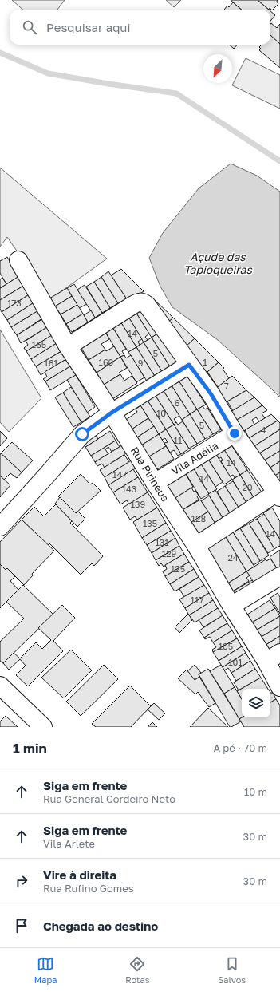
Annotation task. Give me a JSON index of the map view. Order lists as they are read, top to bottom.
{
  "streets": {
    "street": ["Vila Adélia", "Rua Pirineus"]
  },
  "crossings": [
    ["Vila Adélia", "Rua Pirineus"]
  ],
  "water": ["Açude das Tapioqueiras"],
  "house_numbers": [
    "173",
    "14",
    "165",
    "5",
    "160",
    "1",
    "161",
    "9",
    "7",
    "6",
    "10",
    "5",
    "4",
    "11",
    "14",
    "147",
    "14",
    "20",
    "143",
    "139",
    "128",
    "135",
    "14",
    "131",
    "129",
    "24",
    "125",
    "117",
    "105",
    "101"
  ],
  "north": "bottom left",
  "page": {
    "search": "Pesquisar aqui",
    "heading": ["1 min", "A pé · 70 m"],
    "list": [
      ["Siga em frente", "Rua General Cordeiro Neto", "10 m"],
      ["Siga em frente", "Vila Arlete", "30 m"],
      ["Vire à direita", "Rua Rufino Gomes", "30 m"],
      "Chegada ao destino"
    ],
    "nav": ["Mapa", "Rotas", "Salvos"]
  }
}
